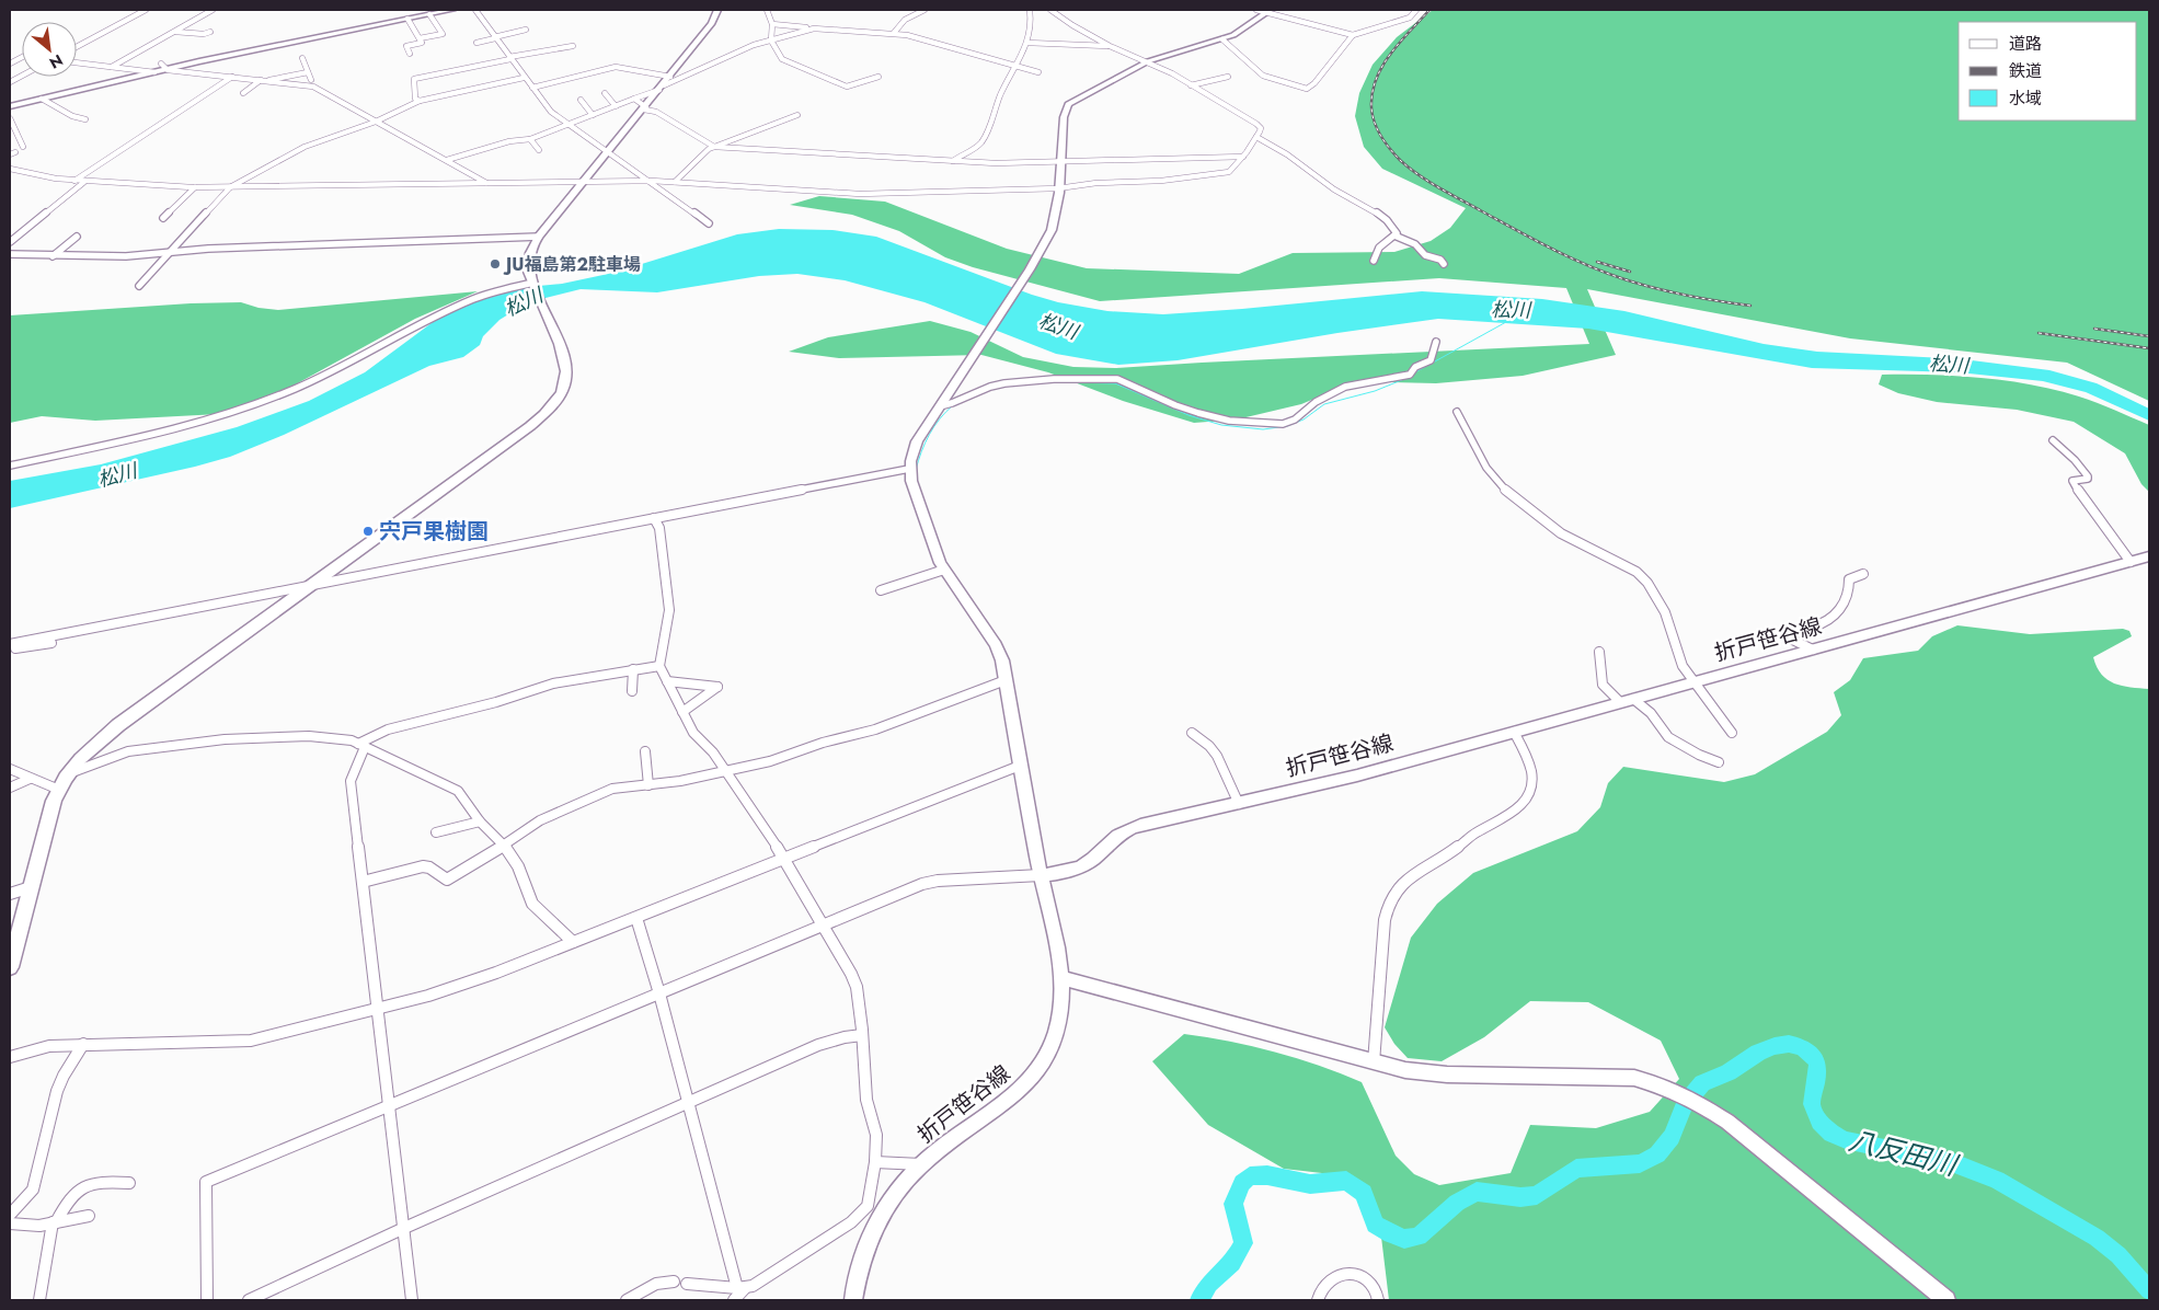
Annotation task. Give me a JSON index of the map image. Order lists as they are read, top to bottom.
{
  "streets": {
    "street": ["折戸笹谷線"]
  },
  "water": ["松川", "八反田川"],
  "places": ["JU福島第2駐車場", "宍戸果樹園"],
  "legend": ["道路", "鉄道", "水域"],
  "north": "bottom right"
}
